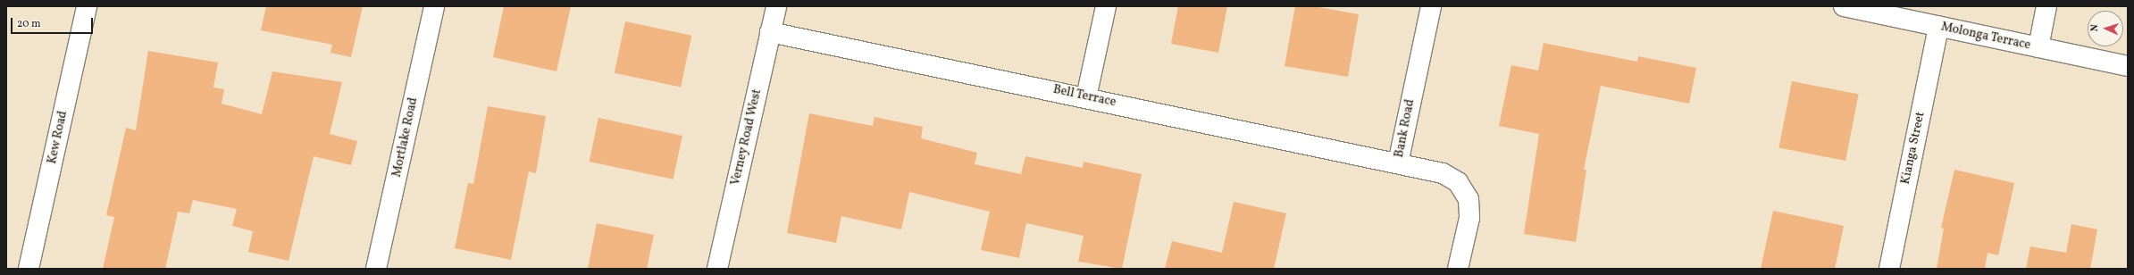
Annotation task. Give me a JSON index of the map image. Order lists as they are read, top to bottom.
{
  "streets": {
    "street": [
      "Molonga Terrace",
      "Bell Terrace",
      "Bank Road",
      "Kew Road",
      "Mortlake Road",
      "Verney Road West",
      "Kianga Street"
    ]
  },
  "crossings": [
    ["Molonga Terrace", "Kianga Street"],
    ["Bell Terrace", "Bank Road"],
    ["Bell Terrace", "Verney Road West"]
  ],
  "scale_bar": "20 m",
  "north": "left"
}
